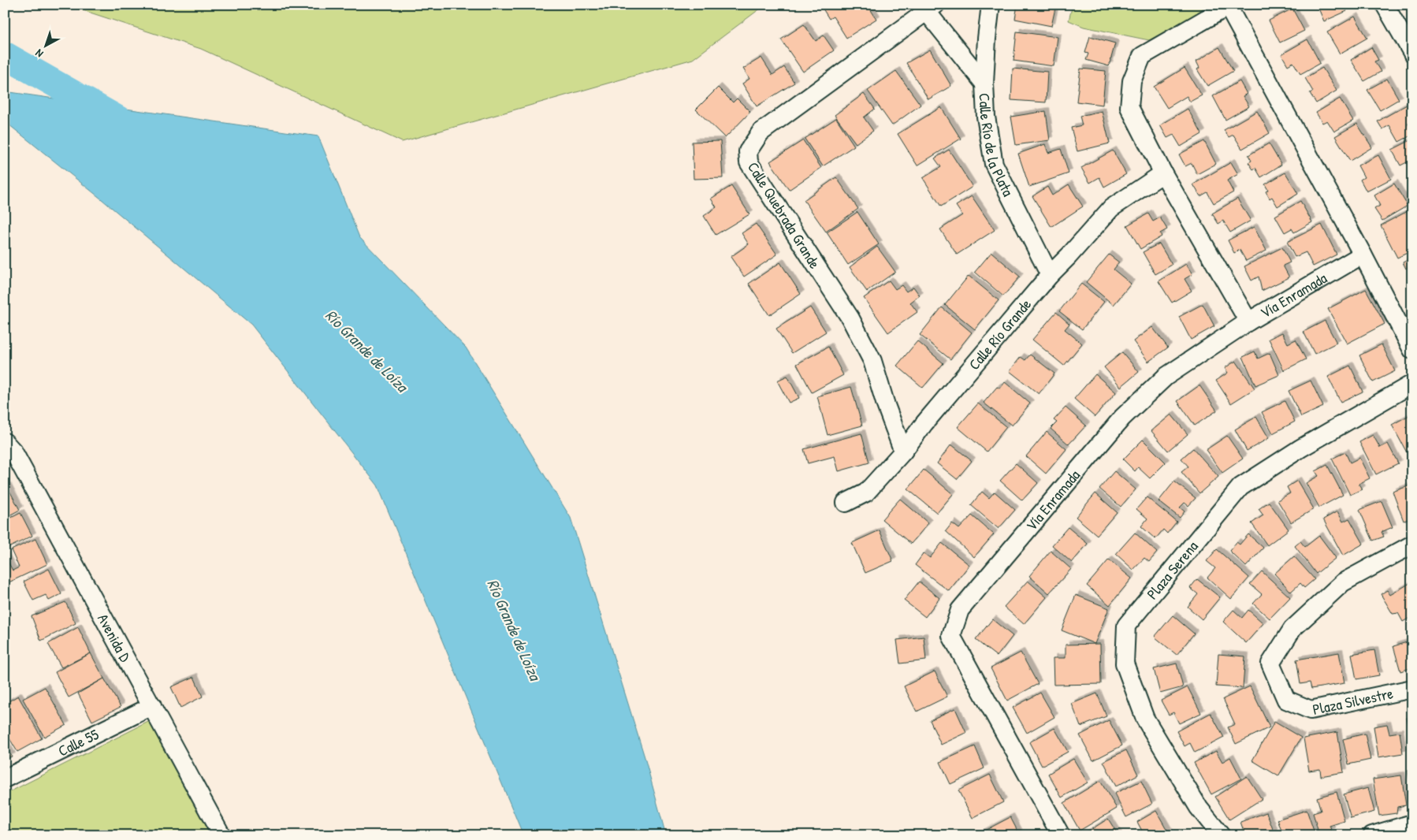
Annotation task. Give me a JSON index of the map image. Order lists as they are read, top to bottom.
{
  "streets": {
    "street": [
      "Calle Río de la Plata",
      "Calle Quebrada Grande",
      "Vía Enramada",
      "Calle Río Grande",
      "Plaza Serena",
      "Avenida D",
      "Plaza Silvestre",
      "Calle 55"
    ]
  },
  "crossings": [
    ["Calle Río de la Plata", "Calle Río Grande"],
    ["Calle Quebrada Grande", "Calle Río Grande"],
    ["Avenida D", "Calle 55"]
  ],
  "water": ["Río Grande de Loíza"],
  "north": "bottom left"
}
